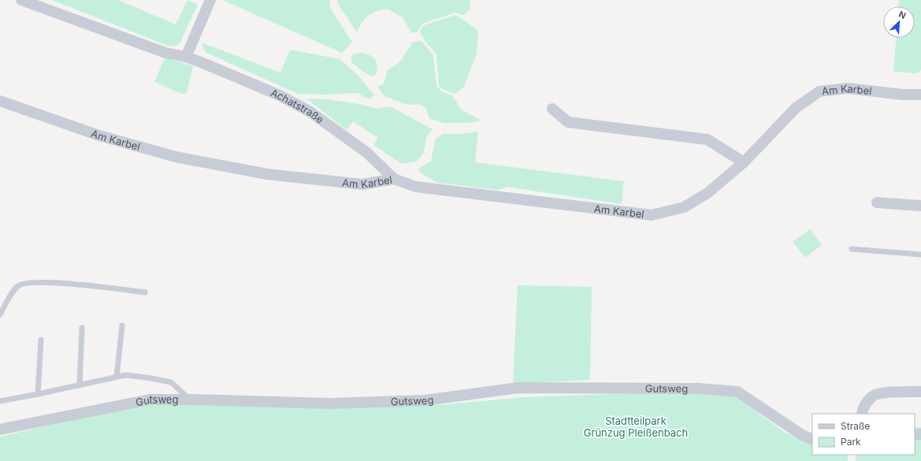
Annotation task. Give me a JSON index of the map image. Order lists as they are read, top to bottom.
{
  "streets": {
    "street": ["Am Karbel", "Achatstraße", "Gutsweg"]
  },
  "crossings": [
    ["Am Karbel", "Achatstraße"]
  ],
  "parks": ["Stadtteilpark Grünzug Pleißenbach"],
  "legend": ["Straße", "Park"],
  "north": "top right"
}
